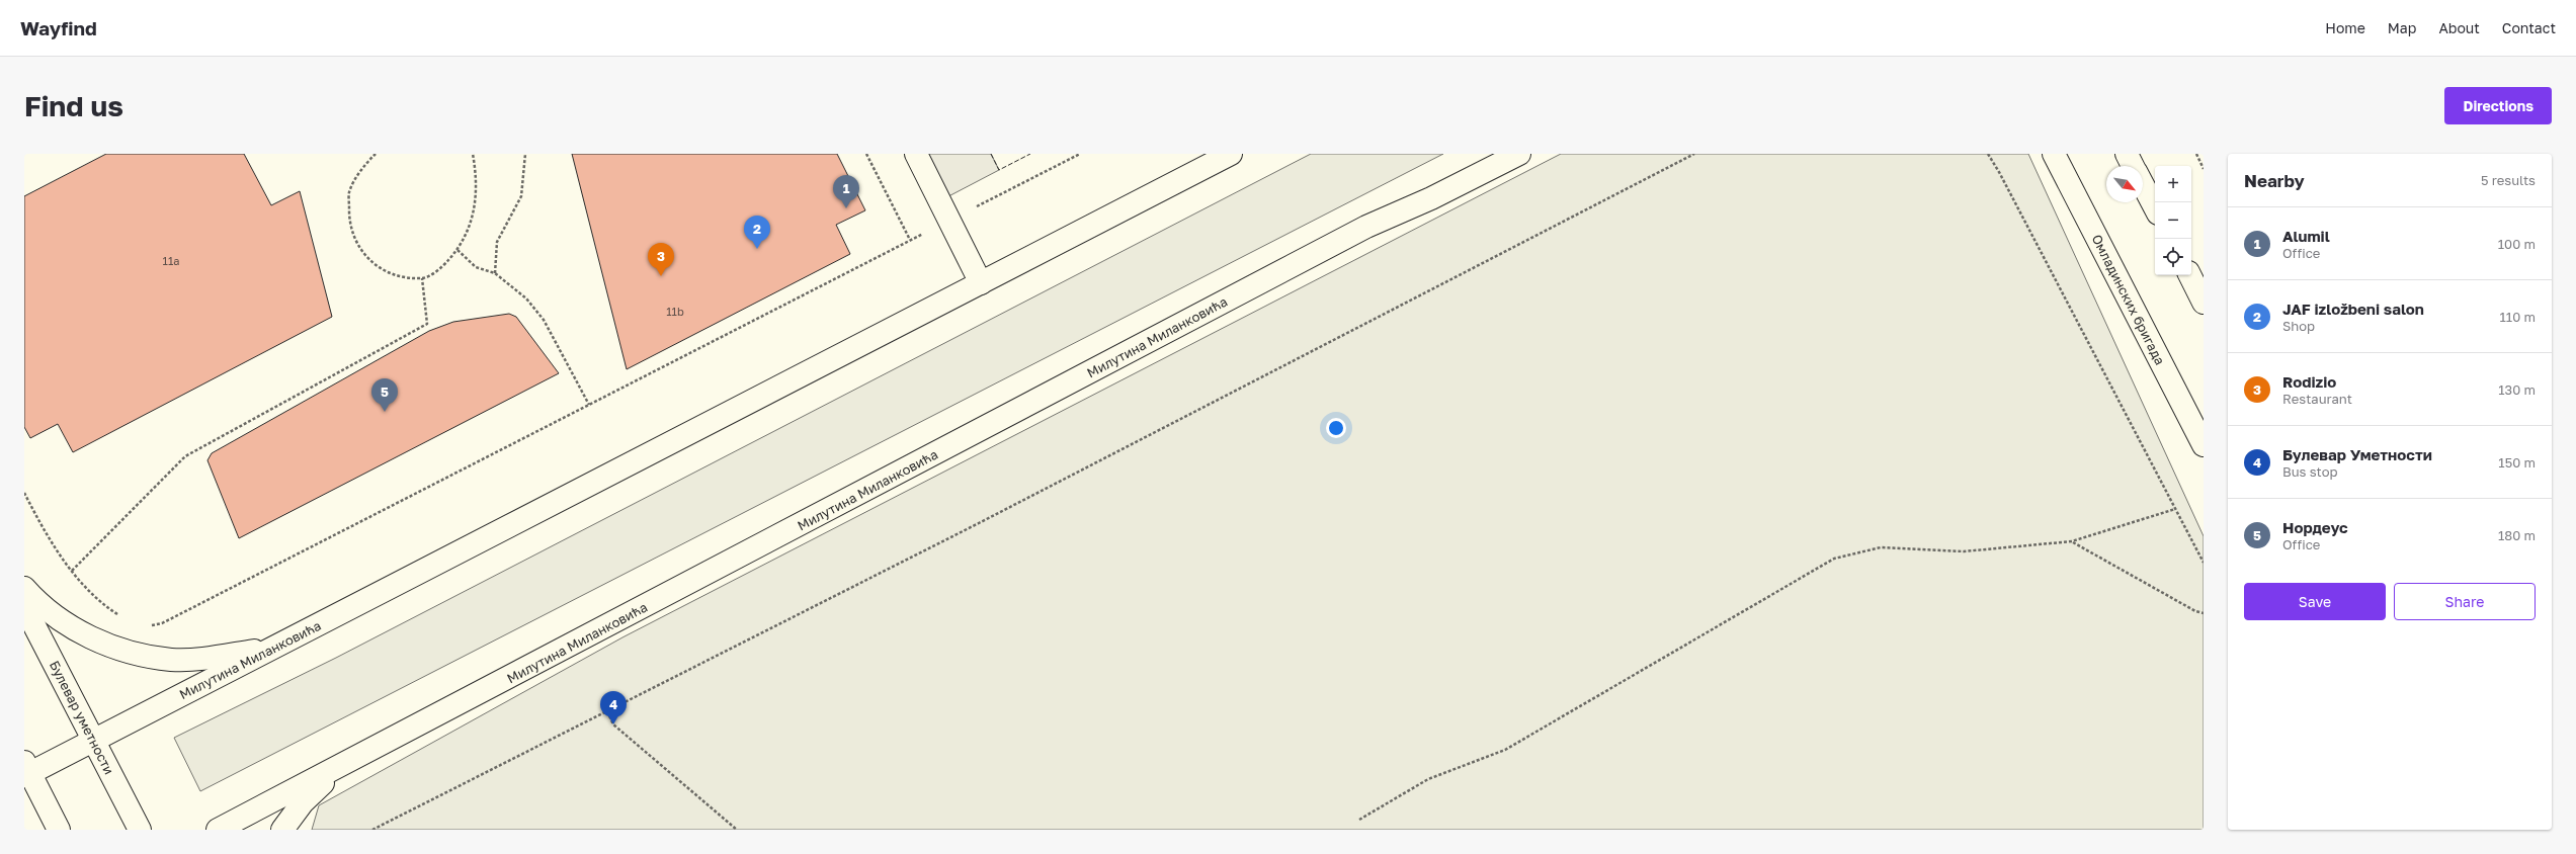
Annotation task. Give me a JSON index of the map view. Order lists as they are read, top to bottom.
{
  "streets": {
    "street": ["Омладинских бригада", "Милутина Миланковића", "Булевар уметности"]
  },
  "crossings": [
    ["Милутина Миланковића", "Булевар уметности"]
  ],
  "house_numbers": ["11a", "11b"],
  "north": "bottom right",
  "page": {
    "header": "Wayfind",
    "nav": [
      "Home",
      "Map",
      "About",
      "Contact"
    ],
    "buttons": [
      "Directions",
      ["Save", "Share"]
    ],
    "title": "Find us",
    "heading": ["Nearby", "5 results"],
    "map_buttons": ["+", "−"],
    "pins": [
      "1",
      "2",
      "3",
      "5",
      "4"
    ],
    "list": [
      {
        "mark": "1",
        "name": "Alumil",
        "note": "Office",
        "value": "100 m"
      },
      {
        "mark": "2",
        "name": "JAF izložbeni salon",
        "note": "Shop",
        "value": "110 m"
      },
      {
        "mark": "3",
        "name": "Rodizio",
        "note": "Restaurant",
        "value": "130 m"
      },
      {
        "mark": "4",
        "name": "Булевар Уметности",
        "note": "Bus stop",
        "value": "150 m"
      },
      {
        "mark": "5",
        "name": "Нордеус",
        "note": "Office",
        "value": "180 m"
      }
    ]
  }
}
